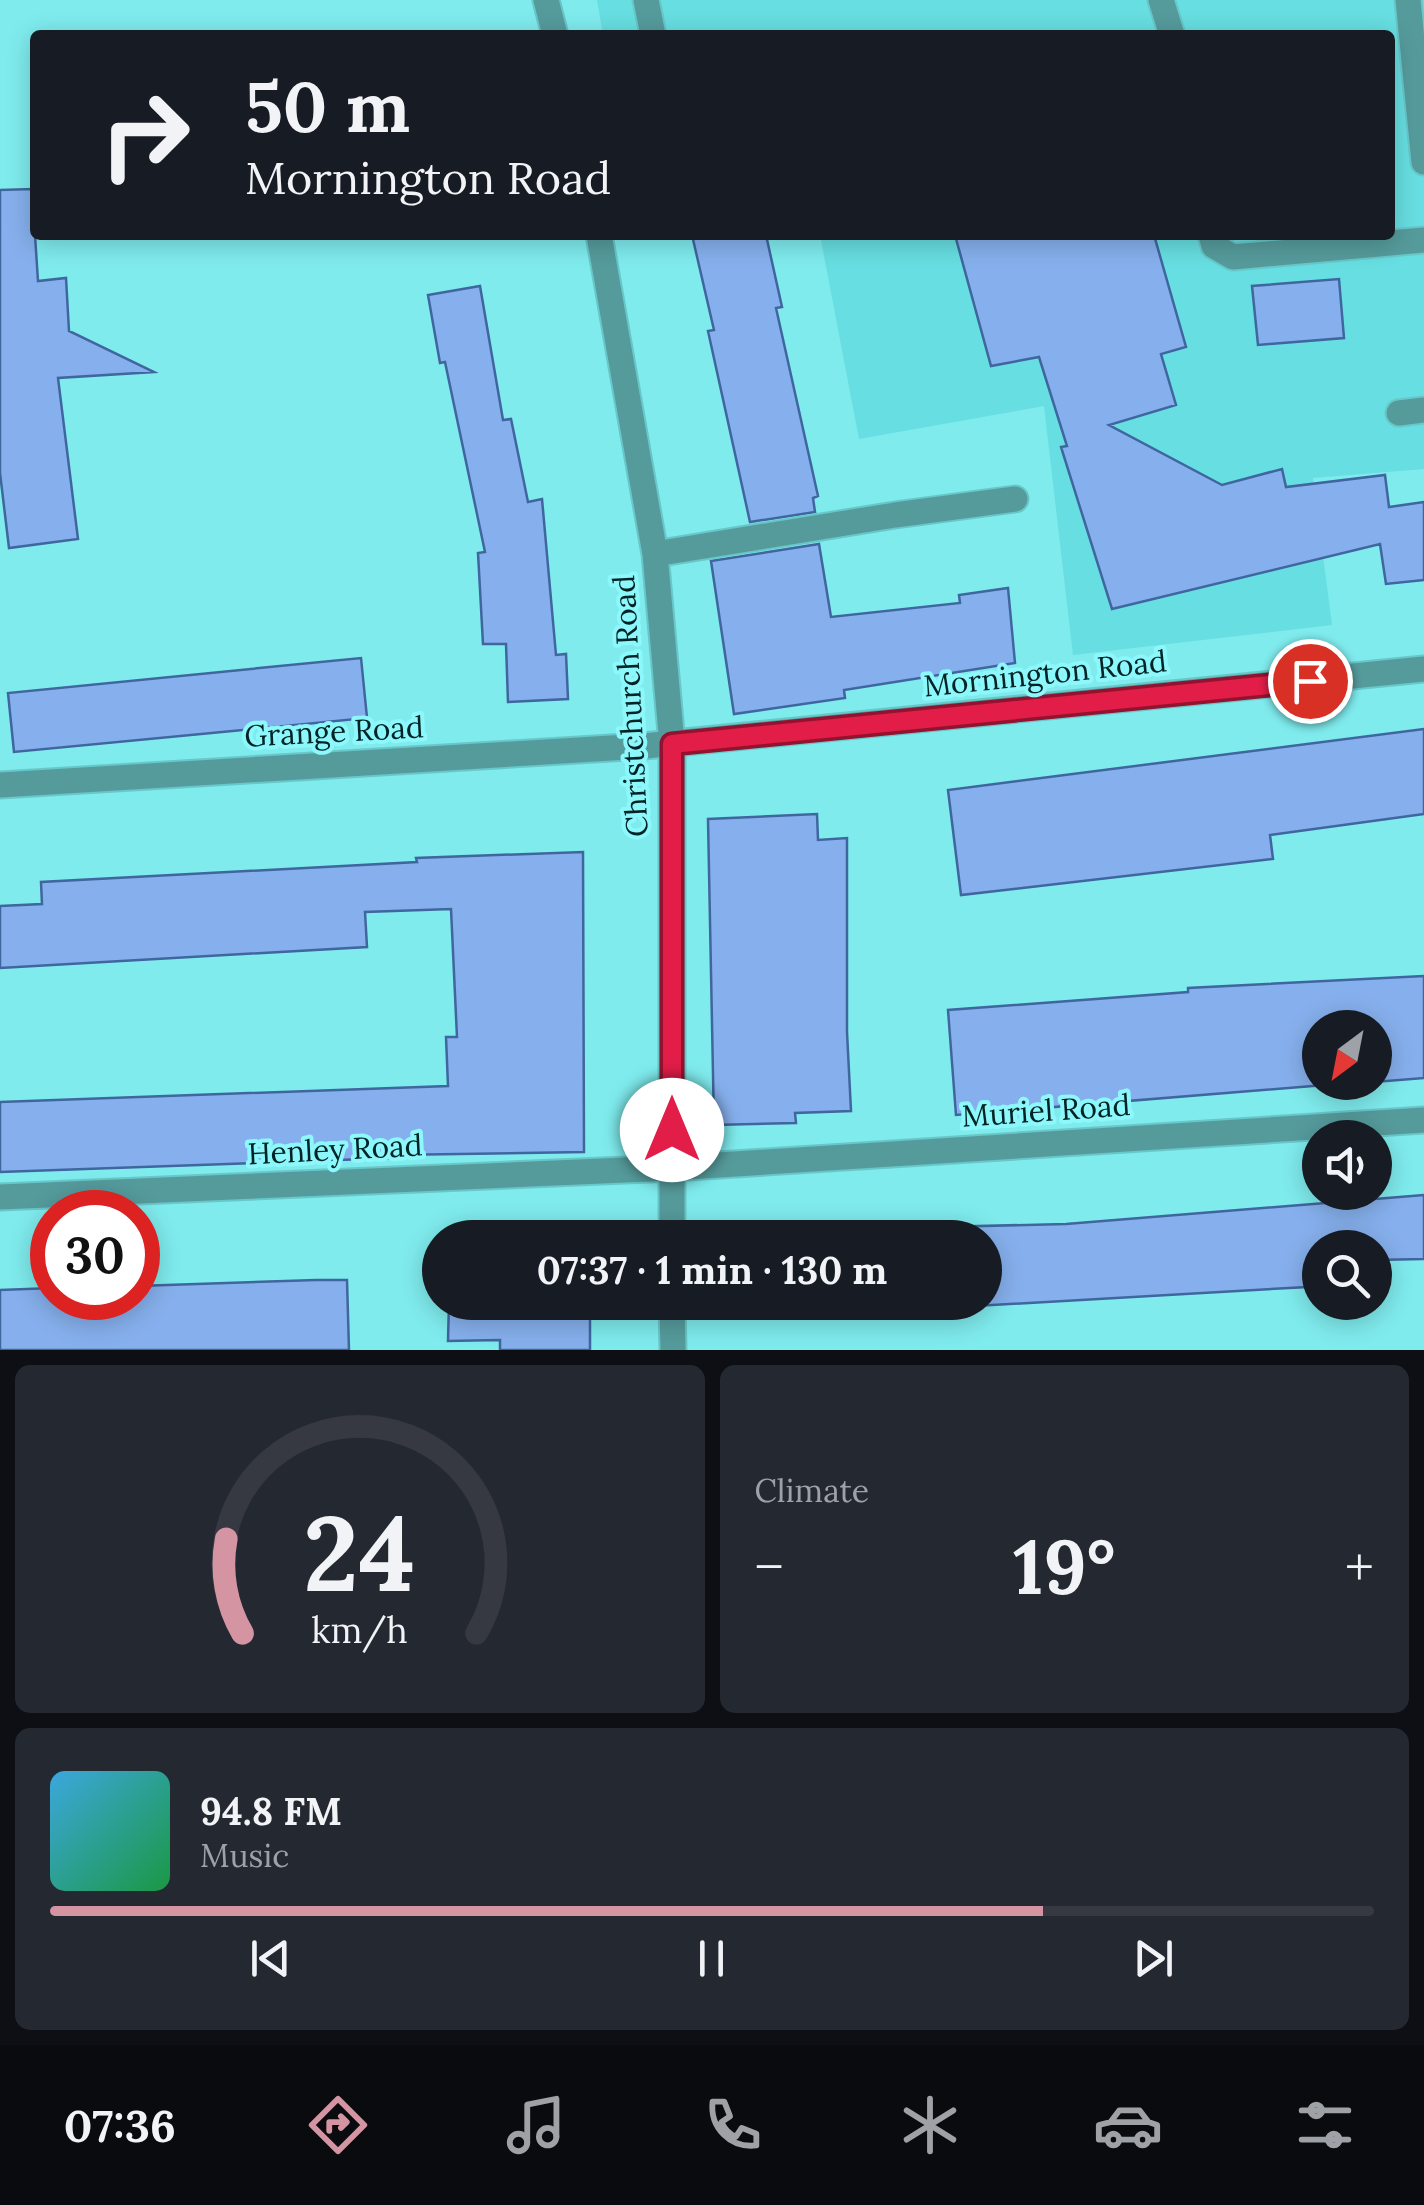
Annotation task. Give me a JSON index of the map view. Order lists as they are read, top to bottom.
{
  "streets": {
    "street": [
      "Mornington Road",
      "Christchurch Road",
      "Grange Road",
      "Muriel Road",
      "Henley Road"
    ]
  },
  "crossings": [
    ["Mornington Road", "Christchurch Road"],
    ["Mornington Road", "Grange Road"],
    ["Christchurch Road", "Grange Road"],
    ["Christchurch Road", "Muriel Road"],
    ["Christchurch Road", "Henley Road"],
    ["Muriel Road", "Henley Road"]
  ],
  "north": "bottom left",
  "page": {
    "turn": ["50 m", "Mornington Road"],
    "limit": "30",
    "trip": "07:37 · 1 min · 130 m",
    "tile": "Climate",
    "heat": ["−", "19°", "+"],
    "song": ["94.8 FM", "Music"],
    "tabs": "07:36",
    "gauge": ["24", "km/h"]
  }
}
